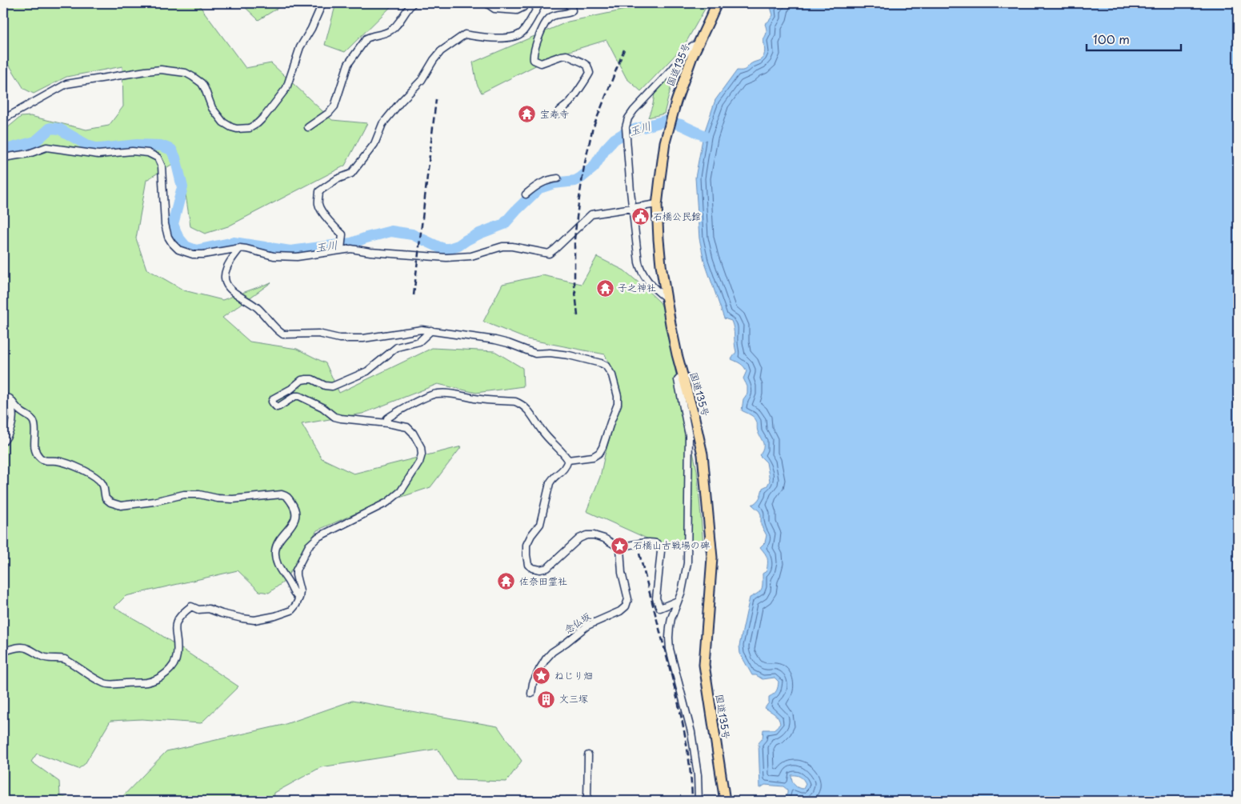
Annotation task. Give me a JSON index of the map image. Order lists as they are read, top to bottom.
{
  "streets": {
    "highway": ["国道135号"],
    "street": ["念仏坂"]
  },
  "water": ["玉川"],
  "places": {
    "temple": ["宝寿寺", "子之神社", "佐奈田霊社"],
    "public building": ["石橋公民館"],
    "place": ["石橋山古戦場の碑", "ねじり畑"],
    "building": ["文三塚"]
  },
  "scale_bar": "100 m"
}
